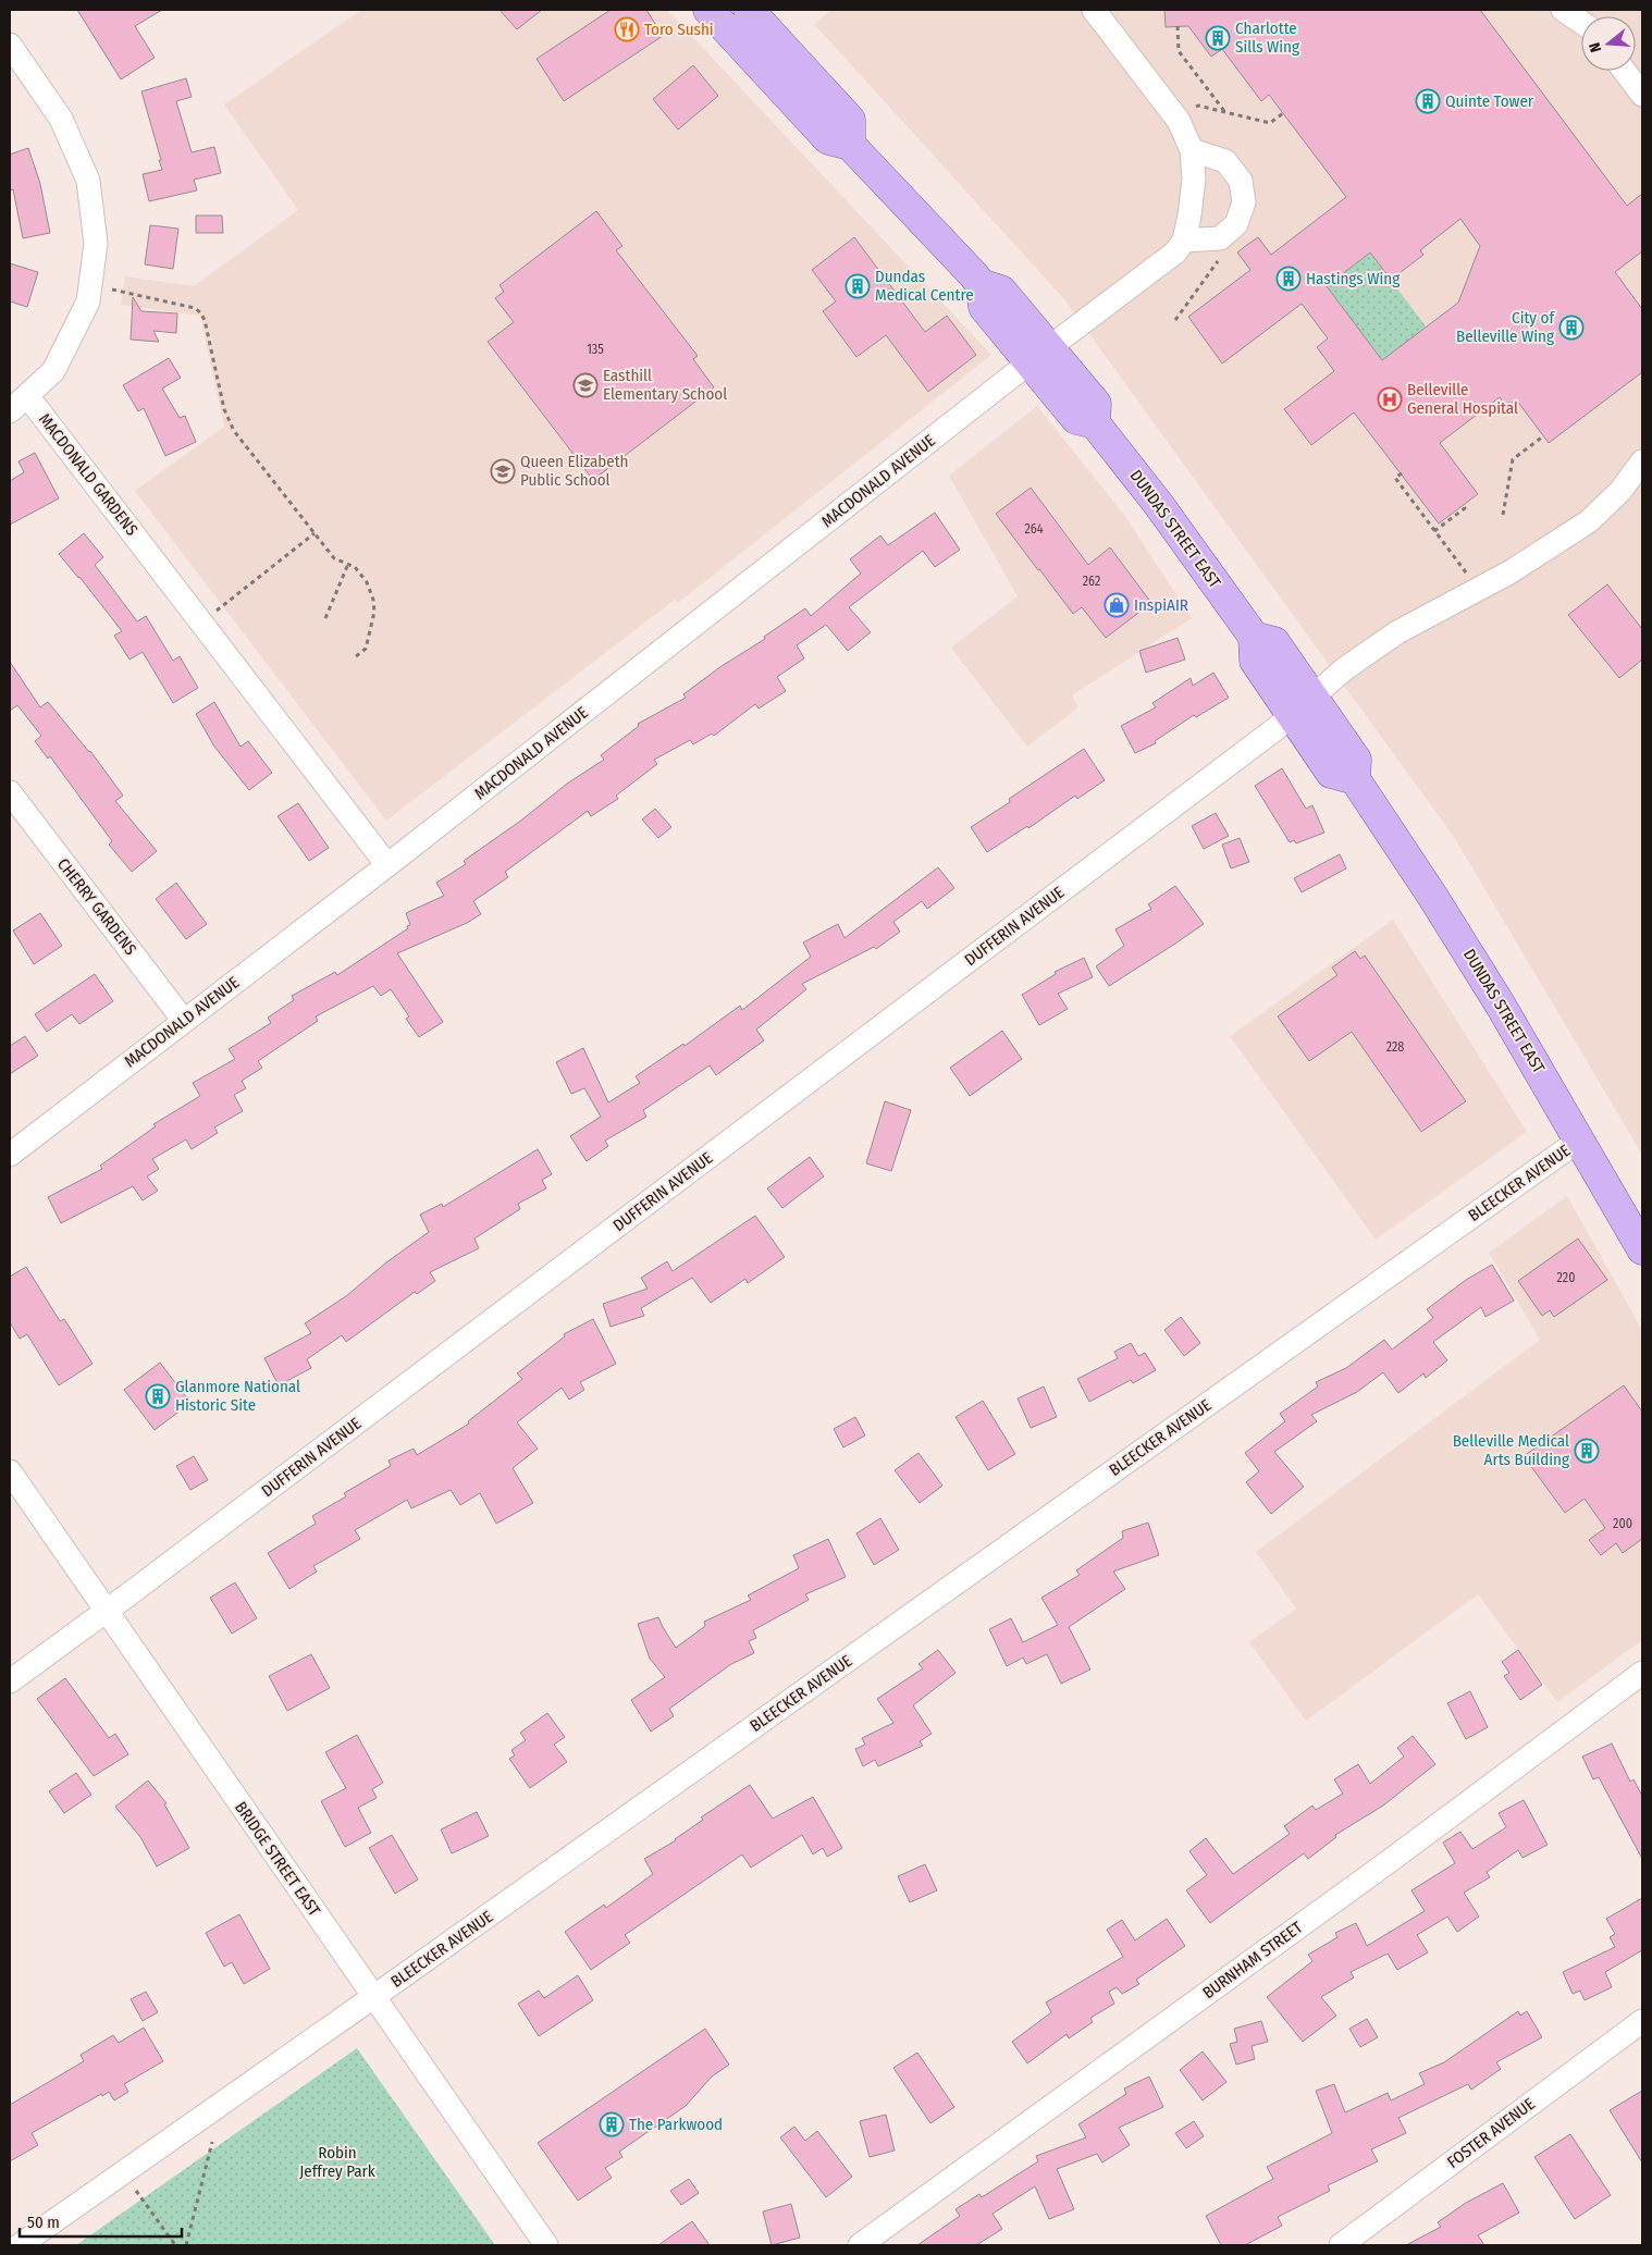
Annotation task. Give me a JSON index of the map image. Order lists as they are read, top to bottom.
{
  "streets": {
    "main road": ["DUNDAS STREET EAST"],
    "street": [
      "MACDONALD GARDENS",
      "MACDONALD AVENUE",
      "CHERRY GARDENS",
      "DUFFERIN AVENUE",
      "BLEECKER AVENUE",
      "BRIDGE STREET EAST",
      "BURNHAM STREET",
      "FOSTER AVENUE"
    ]
  },
  "crossings": [
    ["MACDONALD GARDENS", "MACDONALD AVENUE"],
    ["MACDONALD AVENUE", "DUNDAS STREET EAST"],
    ["MACDONALD AVENUE", "CHERRY GARDENS"],
    ["DUNDAS STREET EAST", "DUFFERIN AVENUE"],
    ["DUNDAS STREET EAST", "BLEECKER AVENUE"],
    ["DUFFERIN AVENUE", "BRIDGE STREET EAST"],
    ["BLEECKER AVENUE", "BRIDGE STREET EAST"]
  ],
  "parks": ["Robin Jeffrey Park"],
  "places": {
    "restaurant": ["Toro Sushi"],
    "building": [
      "Charlotte Sills Wing",
      "Quinte Tower",
      "Hastings Wing",
      "Dundas Medical Centre",
      "City of Belleville Wing",
      "Glanmore National Historic Site",
      "Belleville Medical Arts Building",
      "The Parkwood"
    ],
    "school or university": ["Easthill Elementary School", "Queen Elizabeth Public School"],
    "hospital": ["Belleville General Hospital"],
    "shop": ["InspiAIR"]
  },
  "house_numbers": [
    "135",
    "264",
    "262",
    "228",
    "220",
    "200"
  ],
  "scale_bar": "50 m",
  "north": "left"
}
